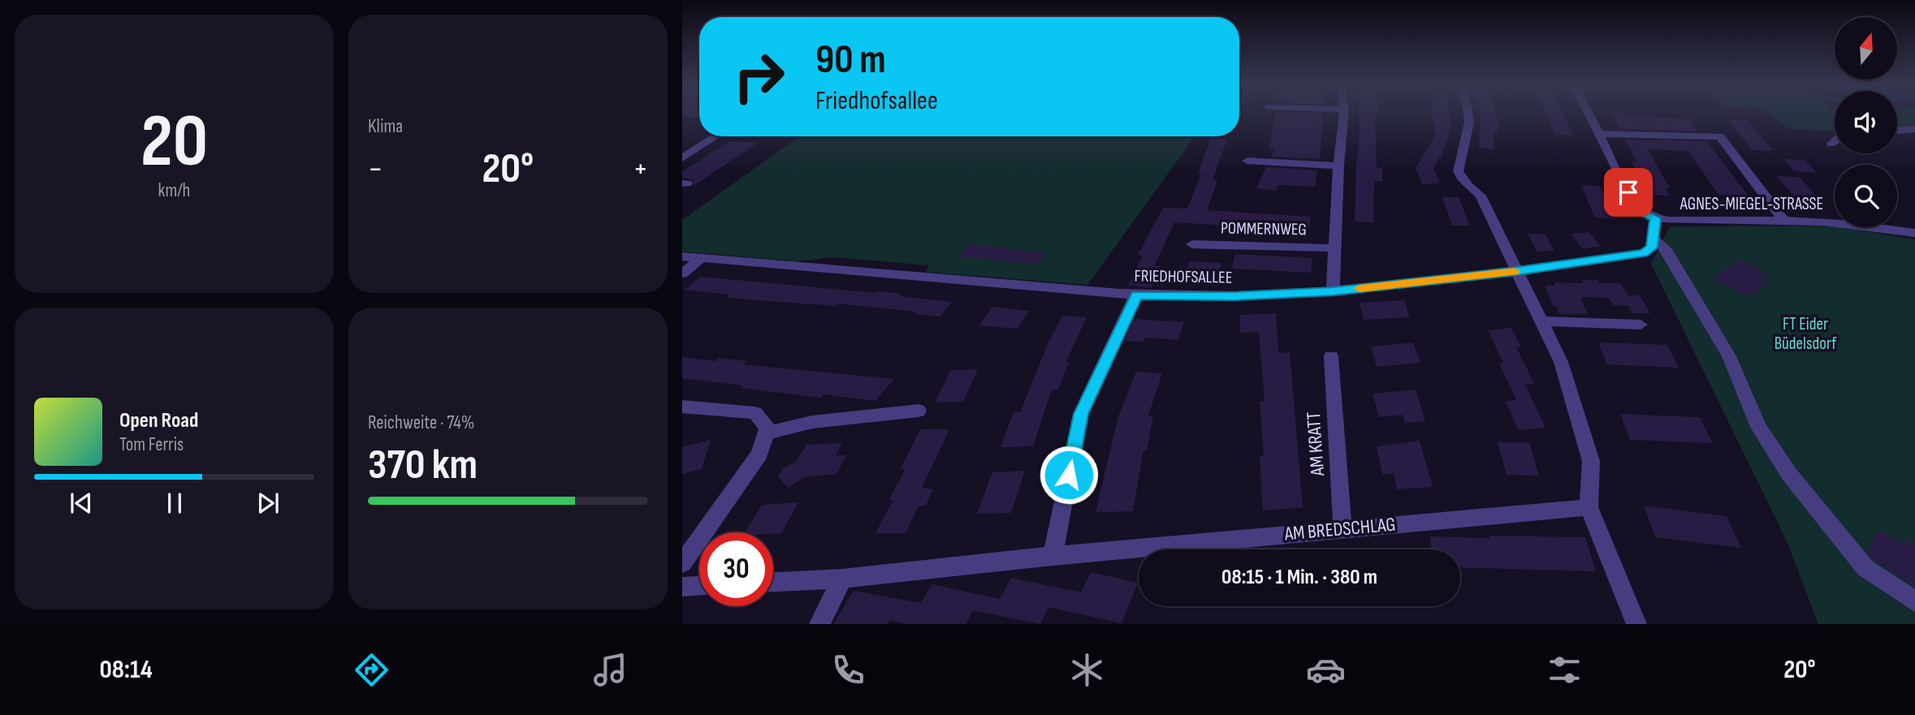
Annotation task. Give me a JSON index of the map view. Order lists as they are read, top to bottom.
{
  "streets": {
    "street": [
      "AGNES-MIEGEL-STRASSE",
      "POMMERNWEG",
      "FRIEDHOFSALLEE",
      "AM KRATT",
      "AM BREDSCHLAG"
    ]
  },
  "crossings": [
    ["AM KRATT", "AM BREDSCHLAG"]
  ],
  "parks": ["FT Eider Büdelsdorf"],
  "north": "top",
  "page": {
    "tile": [
      ["20", "km/h"],
      "Klima",
      ["Reichweite · 74%", "370 km"]
    ],
    "turn": ["90 m", "Friedhofsallee"],
    "heat": ["−", "20°", "+"],
    "song": ["Open Road", "Tom Ferris"],
    "limit": "30",
    "trip": "08:15 · 1 Min. · 380 m",
    "tabs": ["08:14", "20°"]
  }
}
